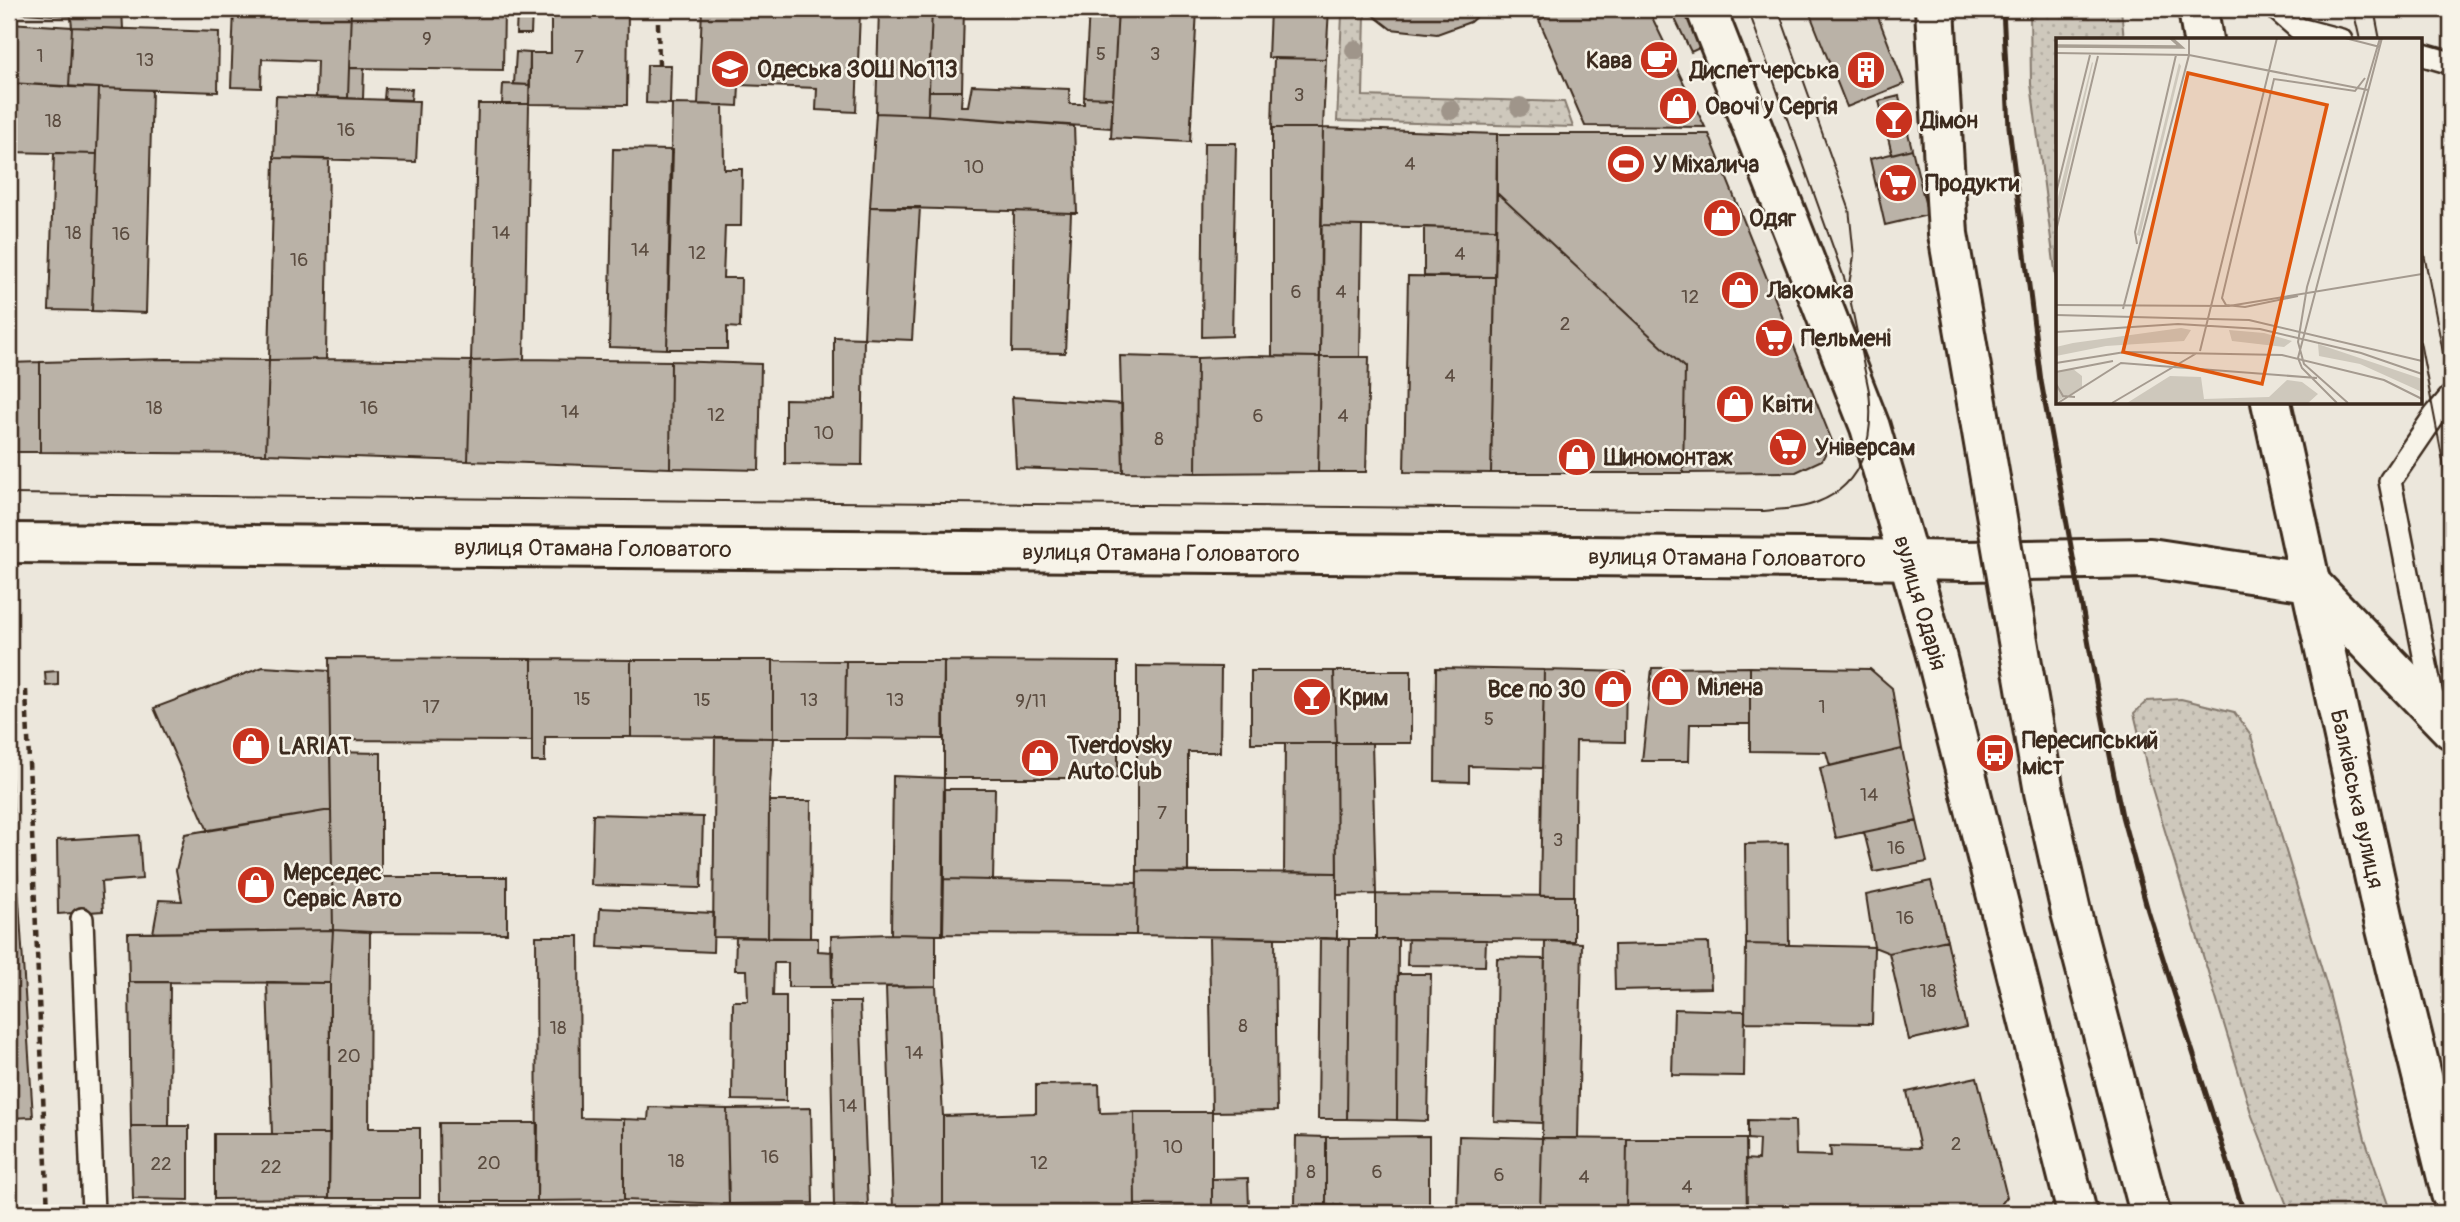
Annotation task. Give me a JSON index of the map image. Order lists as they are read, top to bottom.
{
  "streets": {
    "main road": ["вулиця Отамана Головатого", "вулиця Одарія", "Балківська вулиця"]
  },
  "crossings": [
    ["вулиця Отамана Головатого", "вулиця Одарія"],
    ["вулиця Отамана Головатого", "Балківська вулиця"]
  ],
  "places": {
    "cafe": ["Кава"],
    "school or university": ["Одеська ЗОШ №113"],
    "building": ["Диспетчерська"],
    "shop": [
      "Овочі у Сергія",
      "Одяг",
      "Лакомка",
      "Квіти",
      "Шиномонтаж",
      "Мілена",
      "Все по 30",
      "LARIAT",
      "Tverdovsky Auto Club",
      "Мерседес Сервіс Авто"
    ],
    "bar": ["Дiмон", "Крим"],
    "sports": ["У Міхалича"],
    "supermarket": ["Продукти", "Пельмені", "Унiверсам"],
    "bus stop": ["Пересипський міст"]
  },
  "house_numbers": [
    "9",
    "5",
    "3",
    "1",
    "7",
    "13",
    "3",
    "18",
    "16",
    "4",
    "10",
    "18",
    "14",
    "16",
    "14",
    "12",
    "4",
    "16",
    "6",
    "4",
    "12",
    "2",
    "4",
    "18",
    "16",
    "14",
    "12",
    "6",
    "4",
    "10",
    "8",
    "15",
    "15",
    "13",
    "13",
    "9/11",
    "17",
    "1",
    "5",
    "14",
    "7",
    "3",
    "16",
    "16",
    "18",
    "8",
    "18",
    "14",
    "20",
    "14",
    "2",
    "10",
    "16",
    "18",
    "20",
    "12",
    "22",
    "22",
    "8",
    "6",
    "6",
    "4",
    "4"
  ]
}
